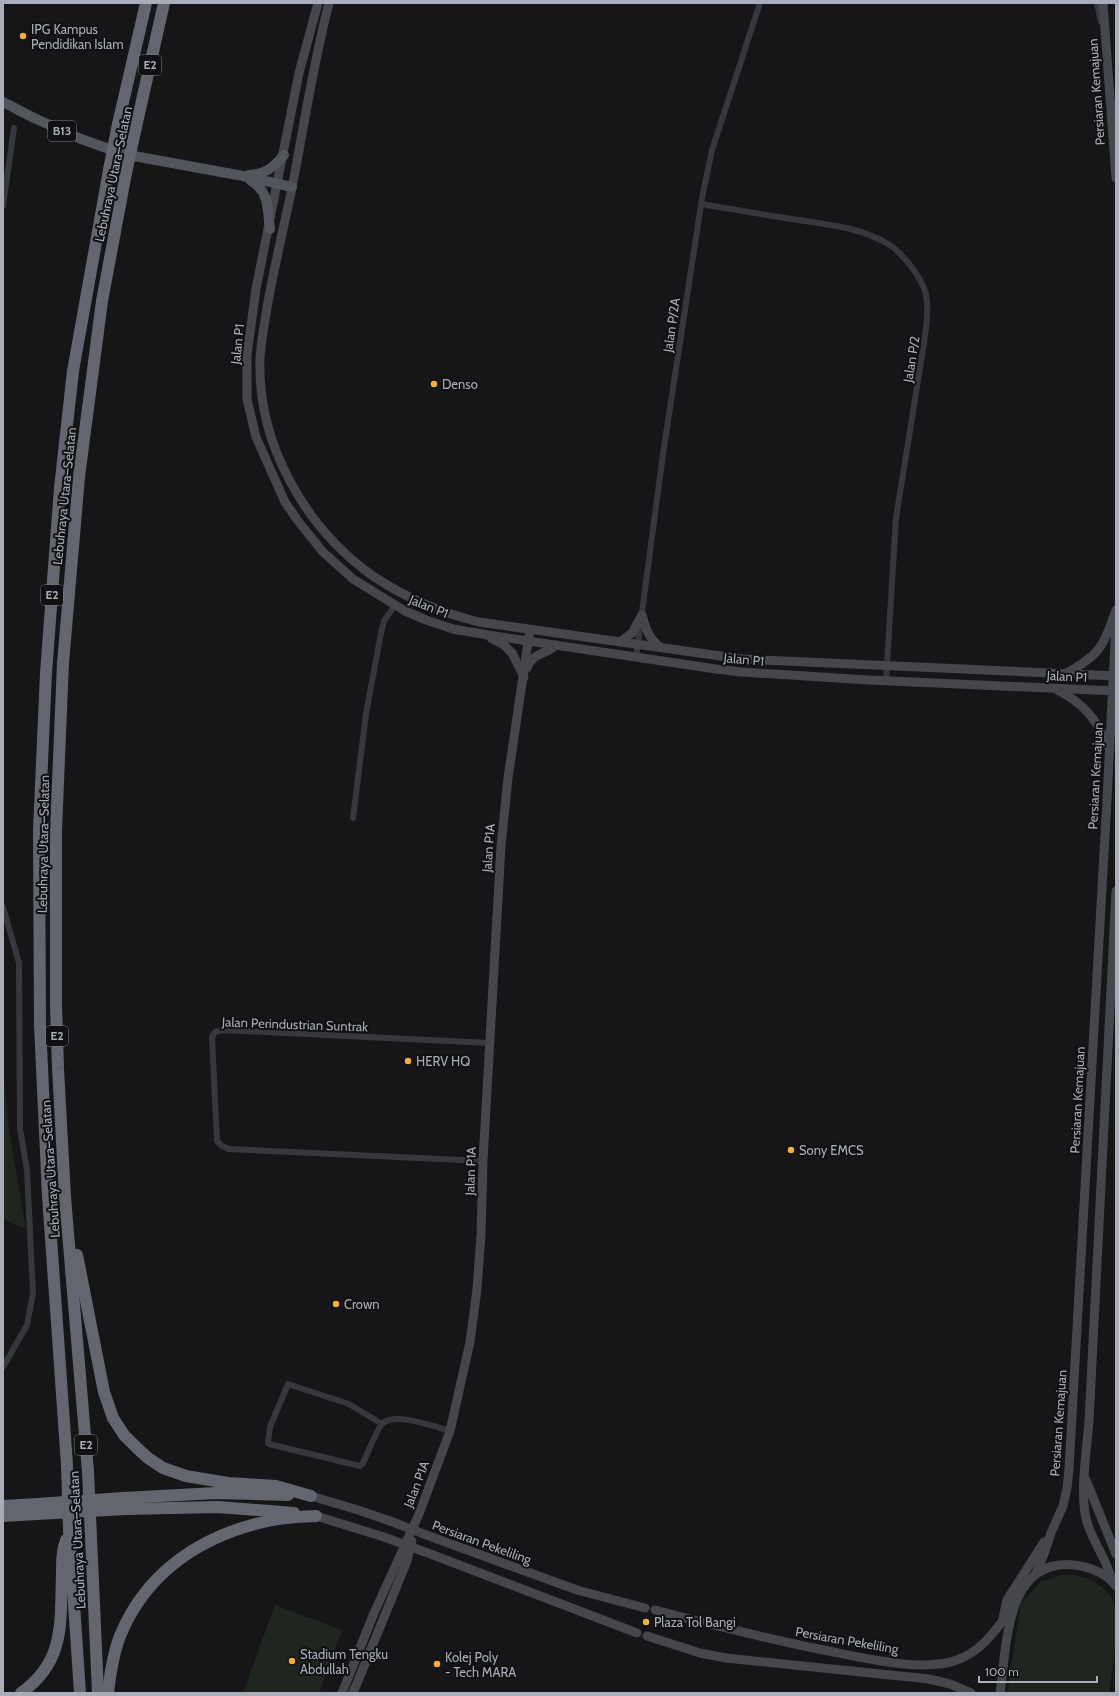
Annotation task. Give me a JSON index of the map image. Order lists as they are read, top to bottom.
{
  "streets": {
    "highway": ["E2", "Lebuhraya Utara–Selatan"],
    "main road": [
      "Persiaran Kemajuan",
      "B13",
      "Jalan P1",
      "Jalan P1A",
      "Persiaran Pekeliling"
    ],
    "street": ["Jalan P/2A", "Jalan P/2", "Jalan Perindustrian Suntrak"]
  },
  "crossings": [
    ["Persiaran Kemajuan", "Jalan P1"],
    ["B13", "Jalan P1"],
    ["Jalan P/2A", "Jalan P1"],
    ["Jalan P/2A", "Jalan P/2"],
    ["Jalan P1", "Jalan P/2"],
    ["Jalan P1", "Jalan P1A"],
    ["Jalan P1A", "Jalan Perindustrian Suntrak"]
  ],
  "places": [
    "IPG Kampus Pendidikan Islam",
    "Denso",
    "HERV HQ",
    "Sony EMCS",
    "Crown",
    "Plaza Tol Bangi",
    "Stadium Tengku Abdullah",
    "Kolej Poly - Tech MARA"
  ],
  "scale_bar": "100 m"
}
